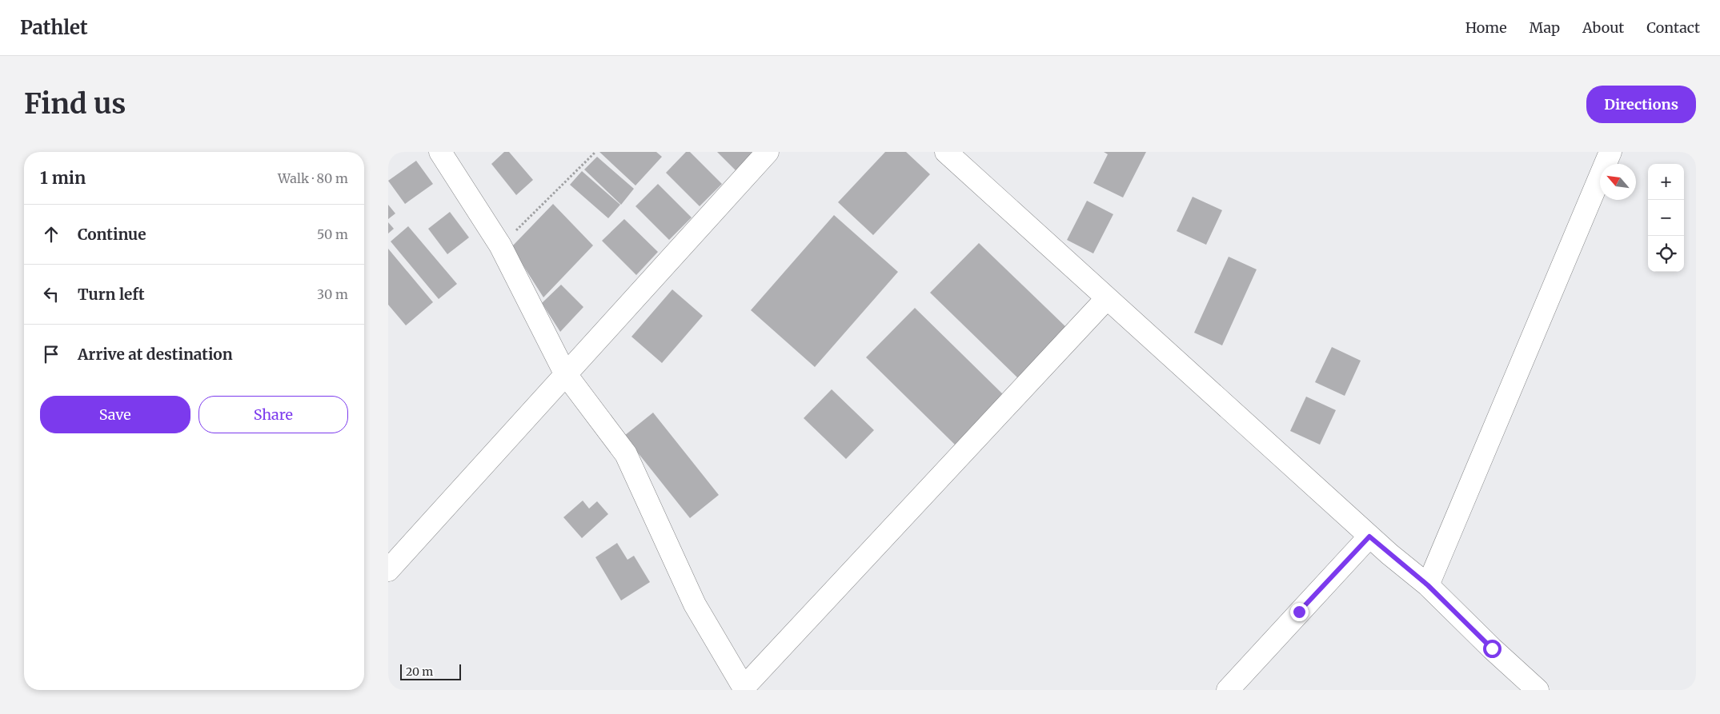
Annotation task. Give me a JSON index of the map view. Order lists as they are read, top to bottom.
{
  "scale_bar": "20 m",
  "north": "top left",
  "page": {
    "header": "Pathlet",
    "nav": [
      "Home",
      "Map",
      "About",
      "Contact"
    ],
    "buttons": [
      "Directions",
      ["Save", "Share"]
    ],
    "title": "Find us",
    "heading": ["1 min", "Walk · 80 m"],
    "map_buttons": ["+", "−"],
    "list": [
      ["Continue", "50 m"],
      ["Turn left", "30 m"],
      "Arrive at destination"
    ],
    "scale": "20 m"
  }
}
